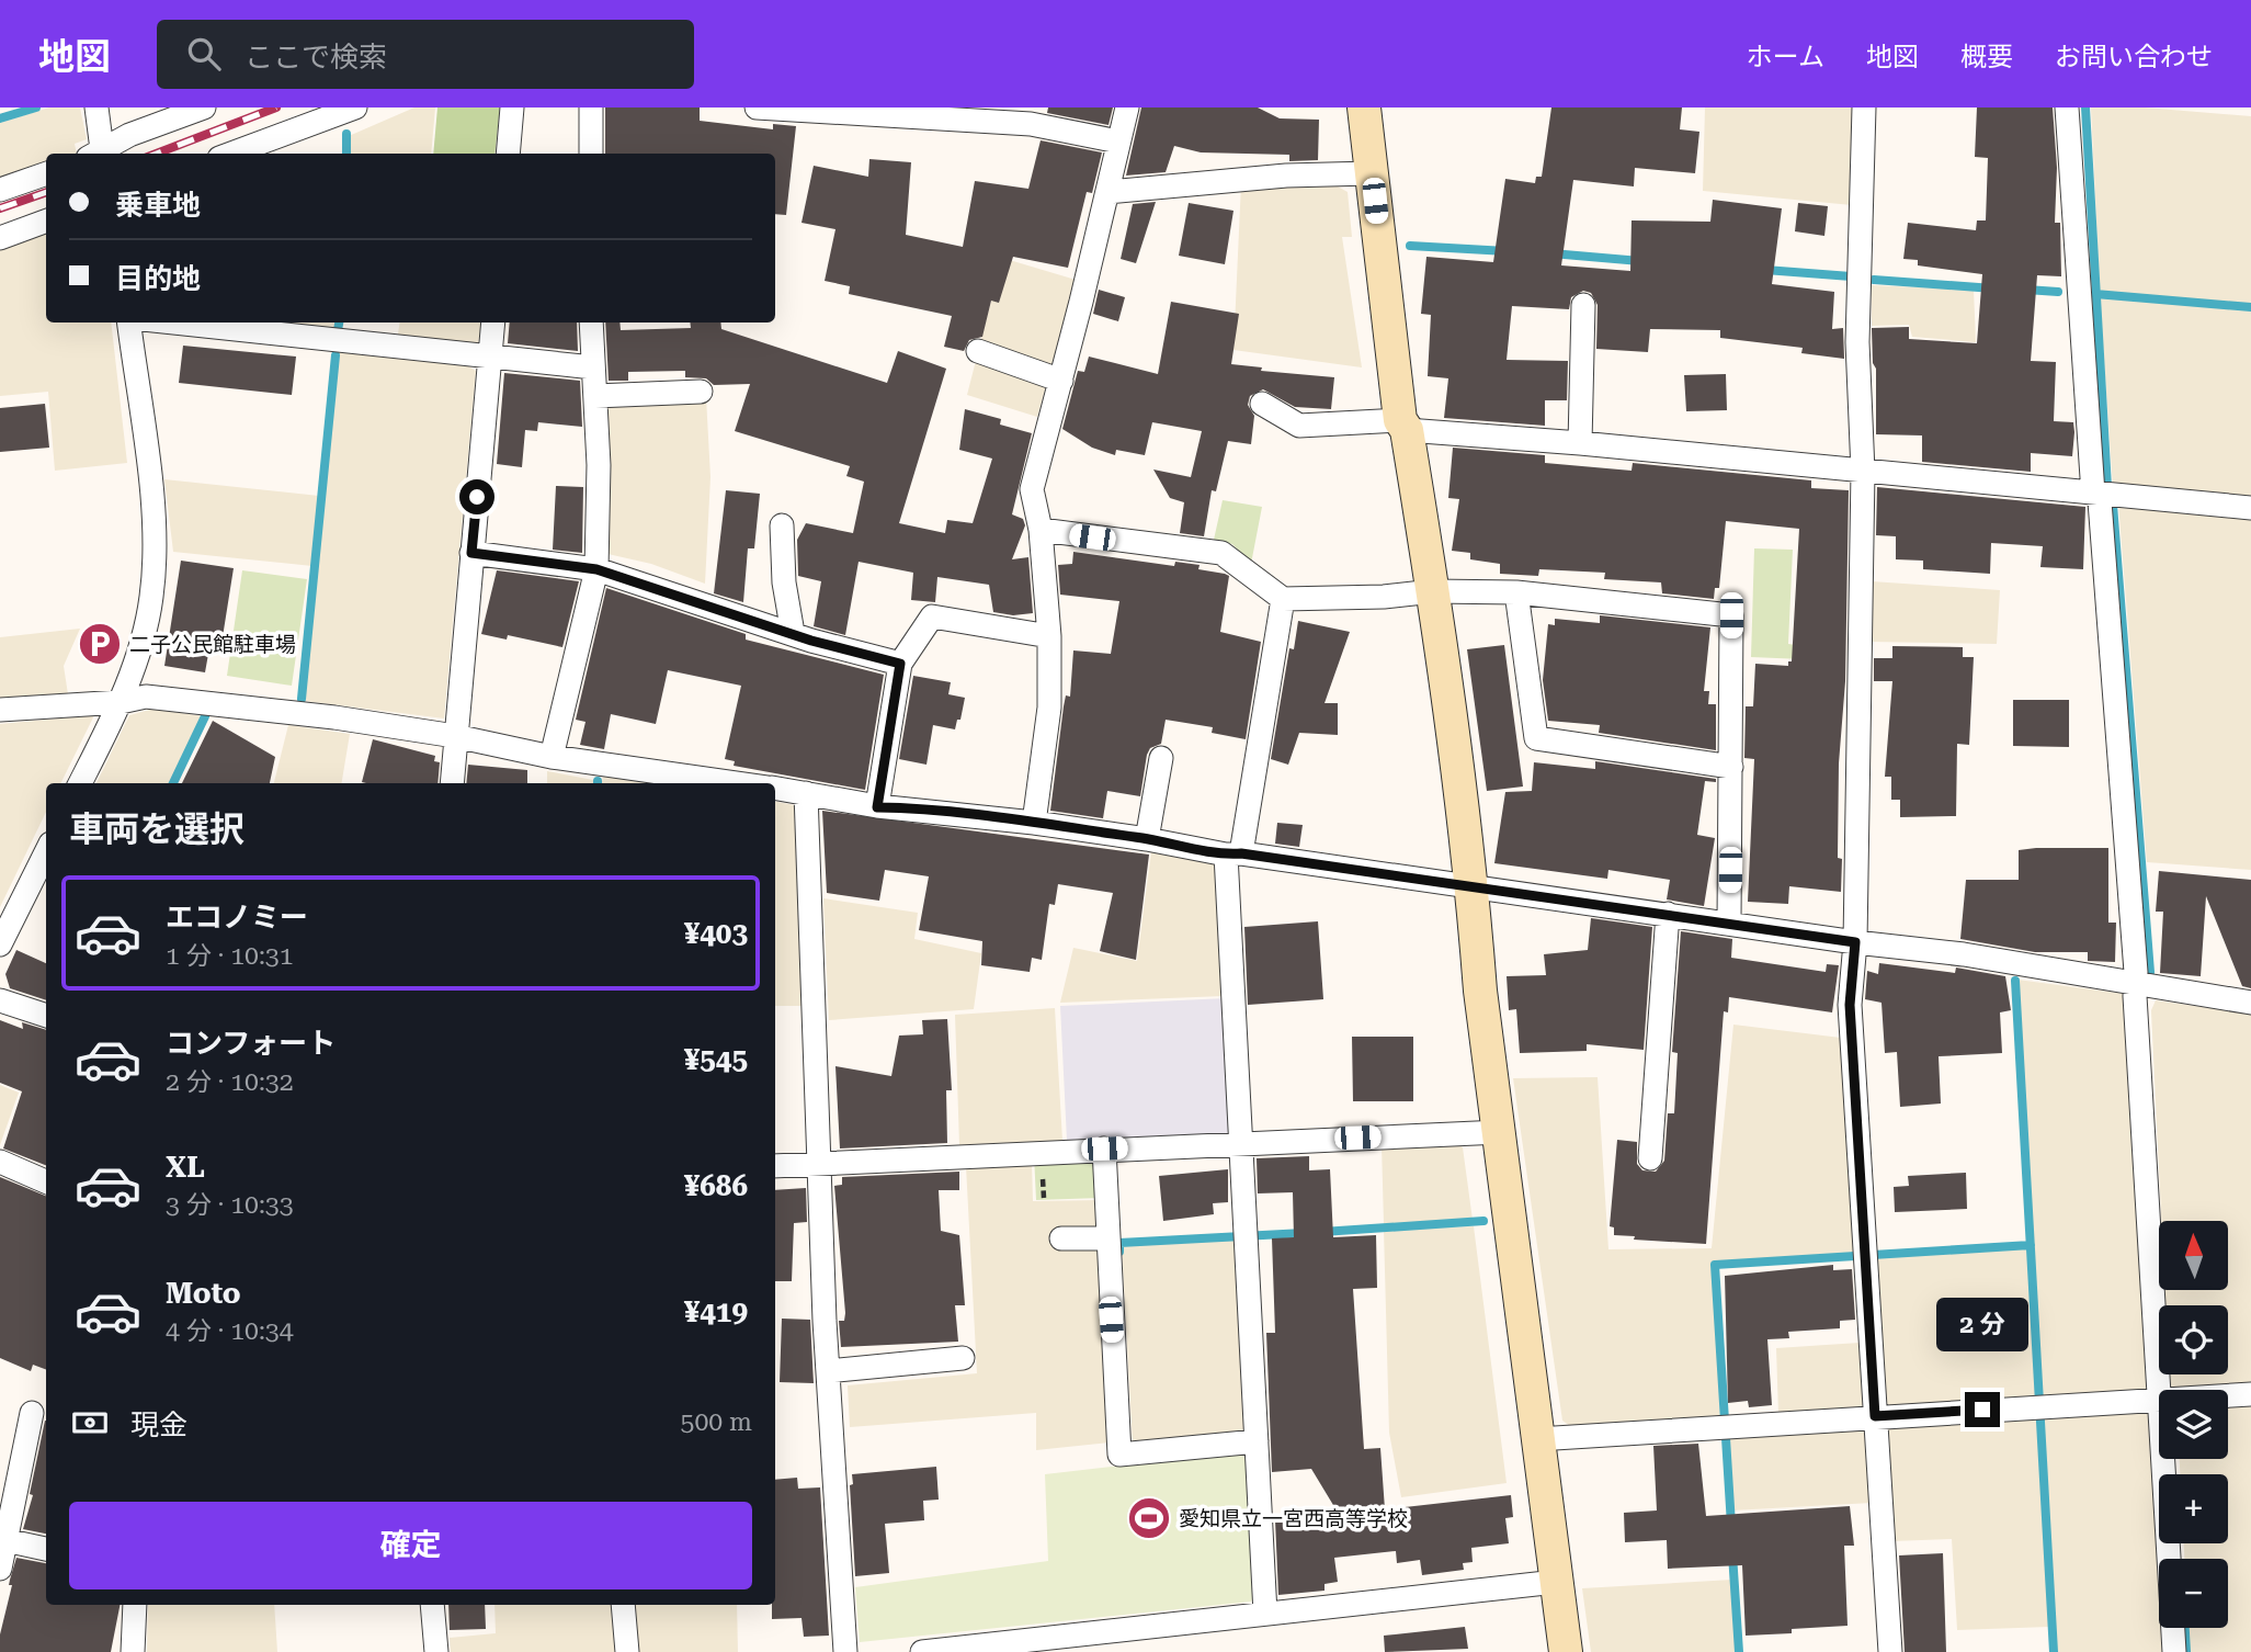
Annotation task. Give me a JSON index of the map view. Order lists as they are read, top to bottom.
{
  "places": {
    "parking": ["二子公民館駐車場"],
    "sports": ["愛知県立一宮西高等学校"]
  },
  "north": "top",
  "page": {
    "header": "地図",
    "search": "ここで検索",
    "nav": [
      "ホーム",
      "地図",
      "概要",
      "お問い合わせ"
    ],
    "banner": ["乗車地", "目的地"],
    "heading": "車両を選択",
    "list": [
      {
        "name": "エコノミー",
        "note": "1 分 · 10:31",
        "value": "¥403"
      },
      {
        "name": "コンフォート",
        "note": "2 分 · 10:32",
        "value": "¥545"
      },
      {
        "name": "XL",
        "note": "3 分 · 10:33",
        "value": "¥686"
      },
      {
        "name": "Moto",
        "note": "4 分 · 10:34",
        "value": "¥419"
      }
    ],
    "map_buttons": ["+", "−"],
    "bubble": "2 分",
    "pay": ["現金", "500 m"],
    "buttons": "確定"
  }
}
